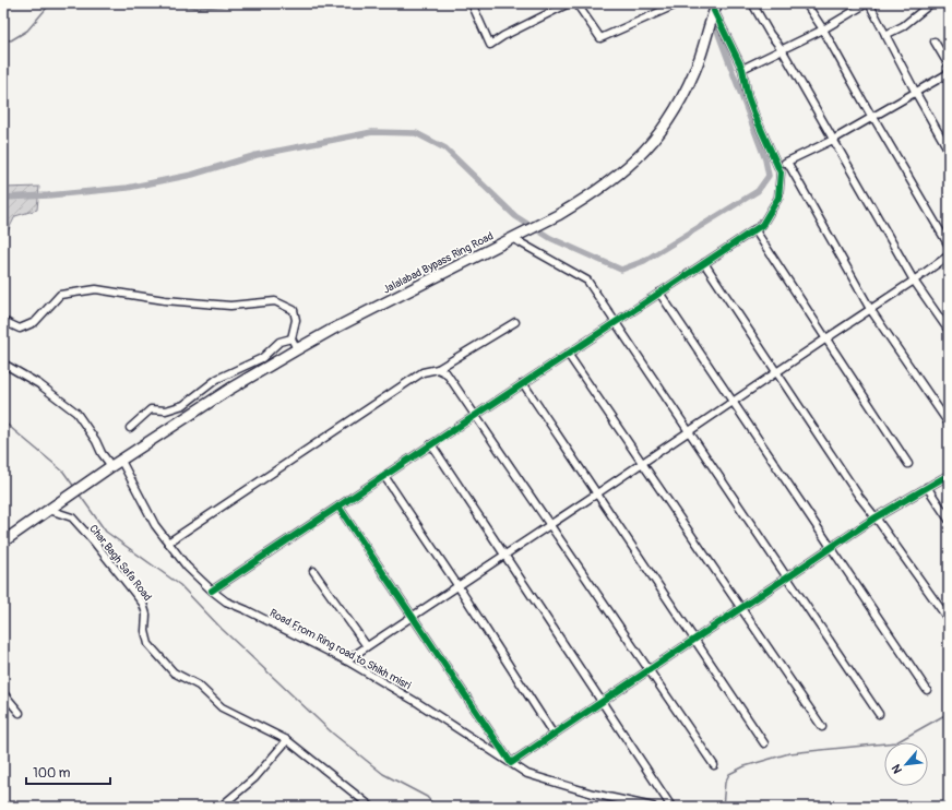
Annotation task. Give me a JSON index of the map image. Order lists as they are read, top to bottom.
{
  "streets": {
    "highway": ["Jalalabad Bypass Ring Road"],
    "street": ["Char Bagh Safa Road", "Road From Ring road to Shikh misri"]
  },
  "crossings": [
    ["Jalalabad Bypass Ring Road", "Char Bagh Safa Road"],
    ["Jalalabad Bypass Ring Road", "Road From Ring road to Shikh misri"]
  ],
  "scale_bar": "100 m",
  "north": "bottom left"
}
